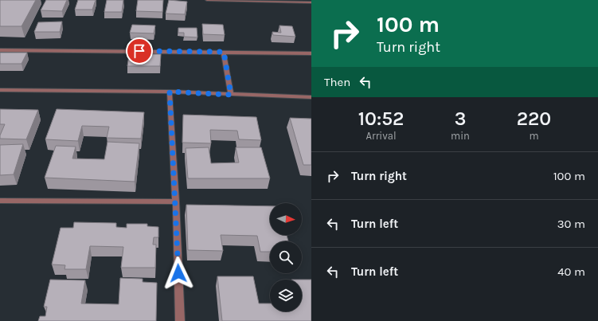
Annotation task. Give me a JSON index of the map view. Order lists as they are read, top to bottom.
{
  "north": "right",
  "page": {
    "turn": ["100 m", "Turn right"],
    "then": "Then",
    "eta": [
      "10:52",
      "Arrival",
      "3",
      "min",
      "220",
      "m"
    ],
    "list": [
      {
        "name": "Turn right",
        "value": "100 m"
      },
      {
        "name": "Turn left",
        "value": "30 m"
      },
      {
        "name": "Turn left",
        "value": "40 m"
      }
    ]
  }
}
